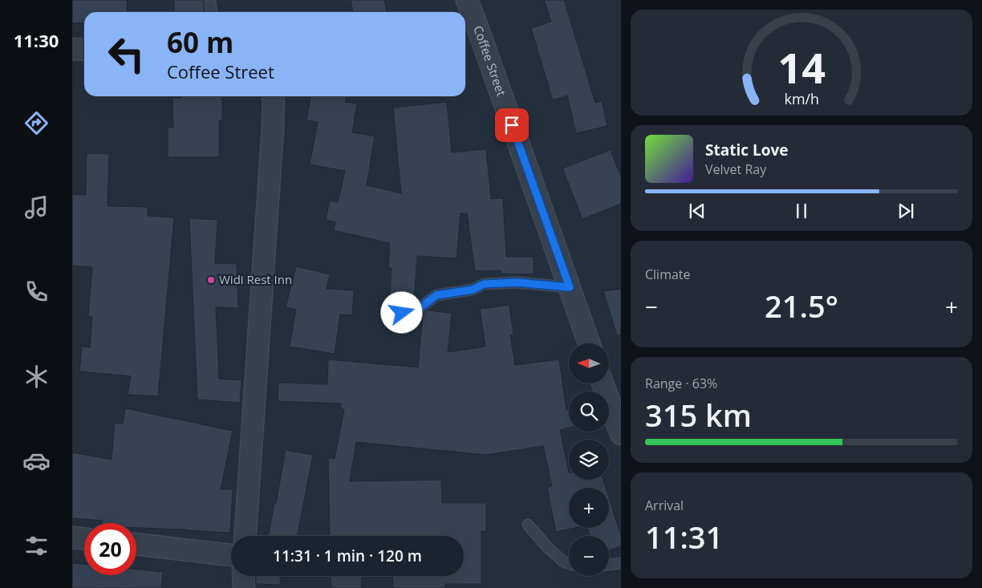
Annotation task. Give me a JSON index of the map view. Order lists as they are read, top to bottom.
{
  "streets": {
    "street": ["Coffee Street"]
  },
  "places": ["Widi Rest Inn"],
  "north": "left",
  "page": {
    "tabs": "11:30",
    "turn": ["60 m", "Coffee Street"],
    "song": ["Static Love", "Velvet Ray"],
    "tile": [
      "Climate",
      ["Range · 63%", "315 km"],
      ["Arrival", "11:31"]
    ],
    "heat": ["−", "21.5°", "+"],
    "map_buttons": ["+", "−"],
    "limit": "20",
    "trip": "11:31 · 1 min · 120 m",
    "gauge": ["14", "km/h"]
  }
}
